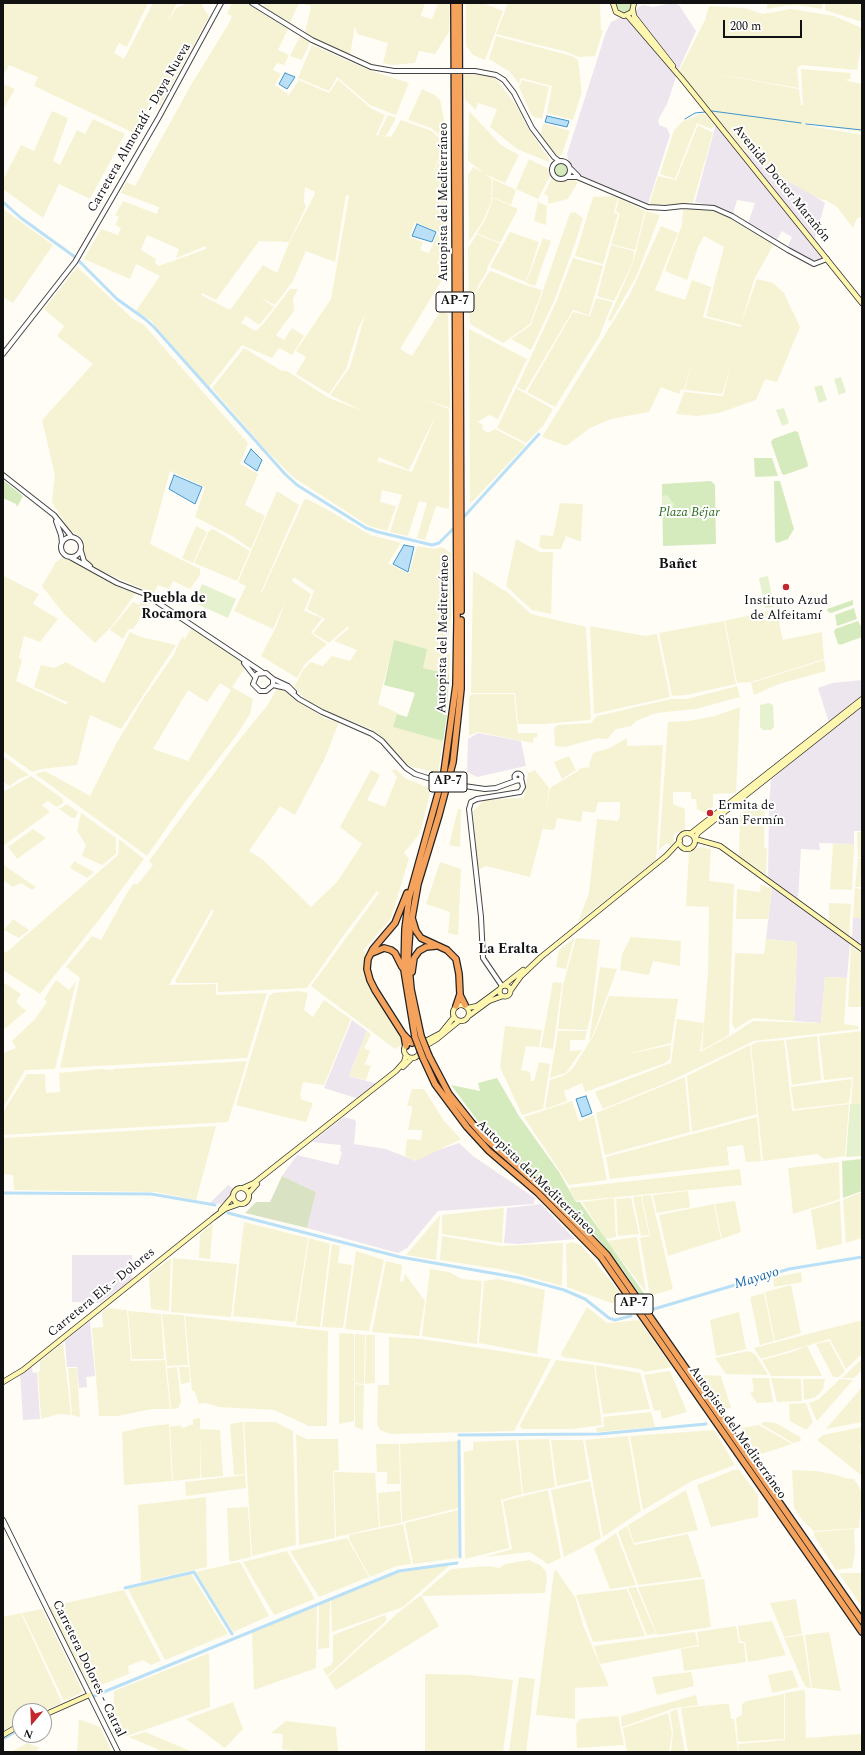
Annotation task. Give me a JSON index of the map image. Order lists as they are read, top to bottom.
{
  "streets": {
    "highway": ["Autopista del Mediterráneo", "AP-7"],
    "main road": ["Avenida Doctor Marañón", "Carretera Elx - Dolores"],
    "street": ["Carretera Almoradí - Daya Nueva", "Carretera Dolores - Catral"]
  },
  "districts": ["Bañet", "Puebla de Rocamora", "La Eralta"],
  "water": ["Mayayo"],
  "parks": ["Plaza Béjar"],
  "places": ["Instituto Azud de Alfeitamí", "Ermita de San Fermín"],
  "scale_bar": "200 m",
  "north": "bottom"
}
